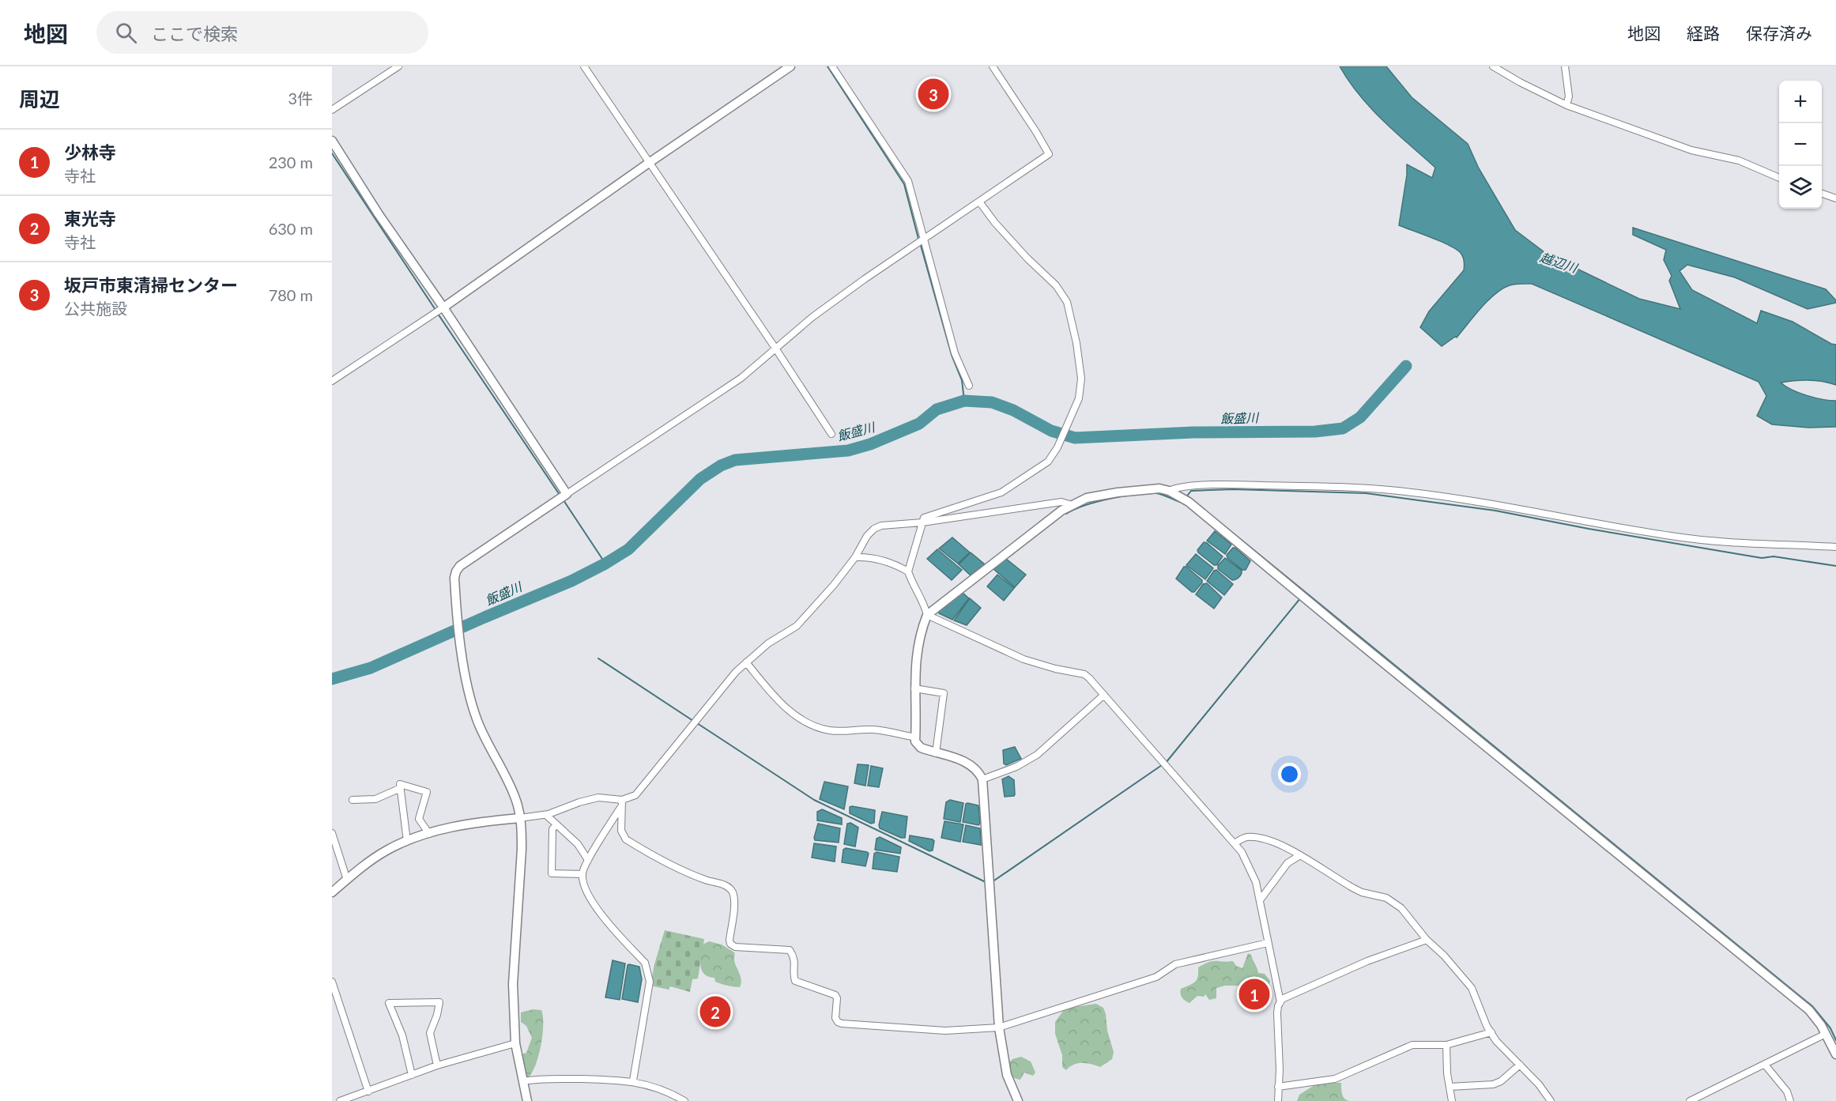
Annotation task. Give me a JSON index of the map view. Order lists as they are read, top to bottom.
{
  "water": ["越辺川", "飯盛川"],
  "page": {
    "header": "地図",
    "search": "ここで検索",
    "nav": ["地図", "経路", "保存済み"],
    "heading": ["周辺", "3件"],
    "pins": ["3", "1", "2"],
    "map_buttons": ["+", "−"],
    "list": [
      {
        "mark": "1",
        "name": "少林寺",
        "note": "寺社",
        "value": "230 m"
      },
      {
        "mark": "2",
        "name": "東光寺",
        "note": "寺社",
        "value": "630 m"
      },
      {
        "mark": "3",
        "name": "坂戸市東清掃センター",
        "note": "公共施設",
        "value": "780 m"
      }
    ]
  }
}
